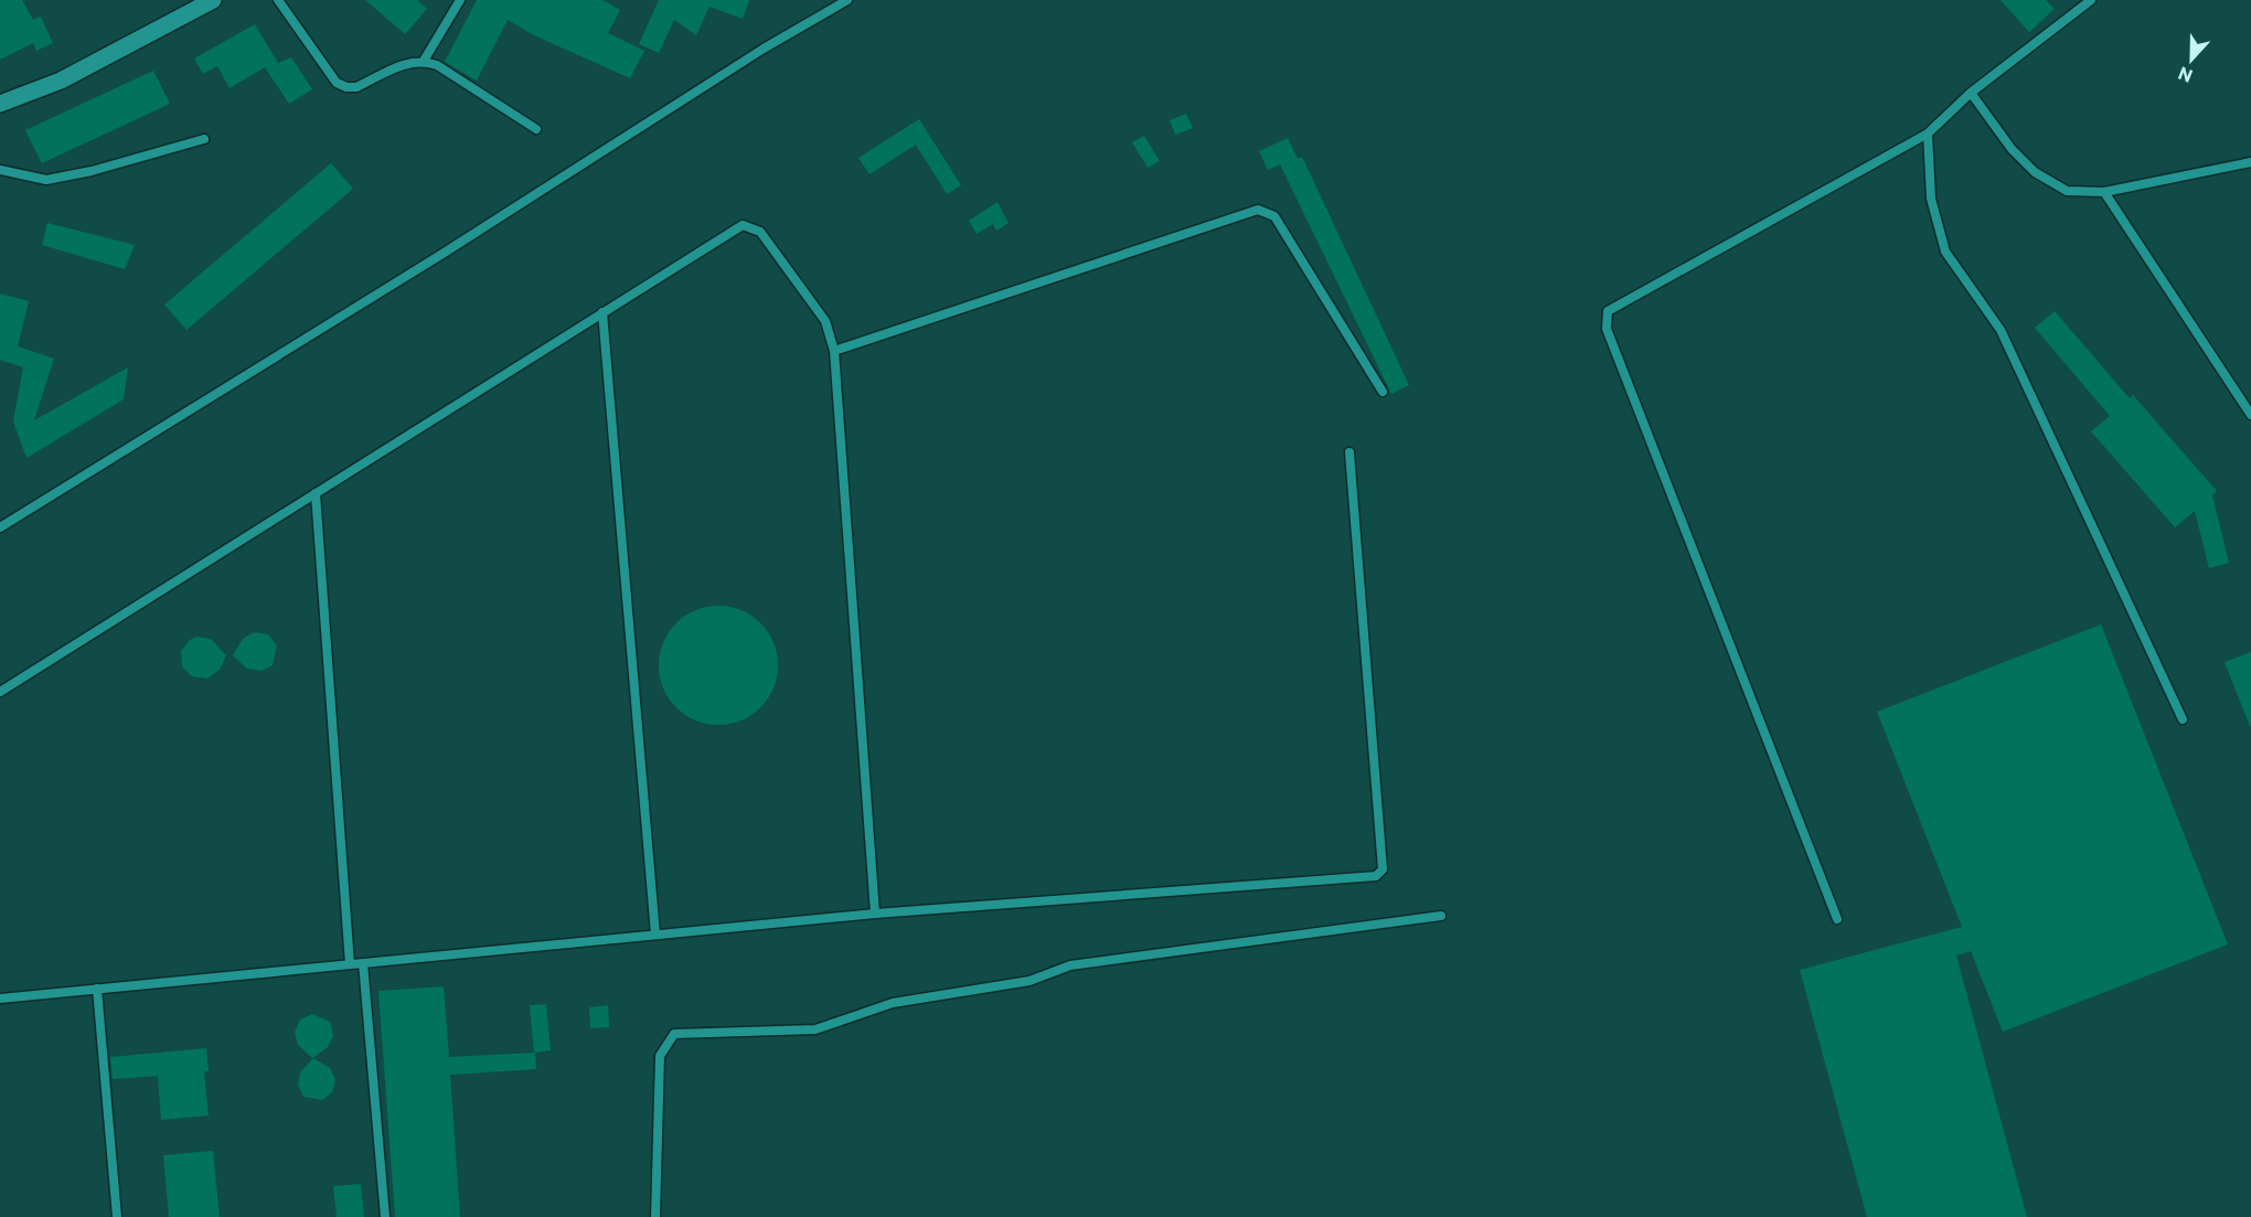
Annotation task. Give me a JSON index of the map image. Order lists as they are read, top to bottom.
{
  "north": "bottom"
}
